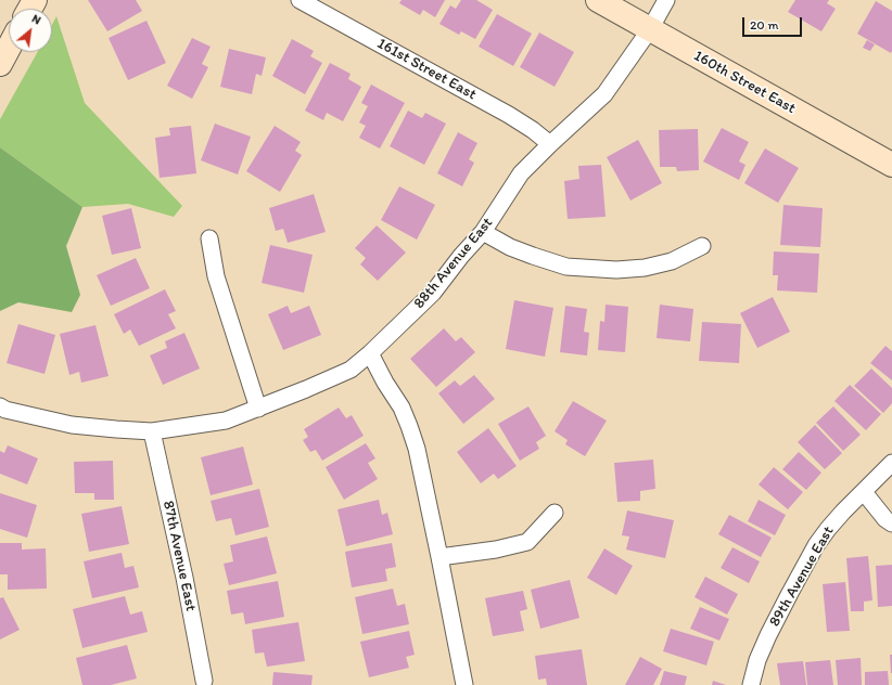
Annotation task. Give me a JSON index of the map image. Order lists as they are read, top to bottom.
{
  "streets": {
    "main road": ["160th Street East"],
    "street": [
      "161st Street East",
      "88th Avenue East",
      "87th Avenue East",
      "89th Avenue East"
    ]
  },
  "crossings": [
    ["161st Street East", "88th Avenue East"],
    ["160th Street East", "88th Avenue East"],
    ["88th Avenue East", "87th Avenue East"]
  ],
  "scale_bar": "20 m",
  "north": "top right"
}
